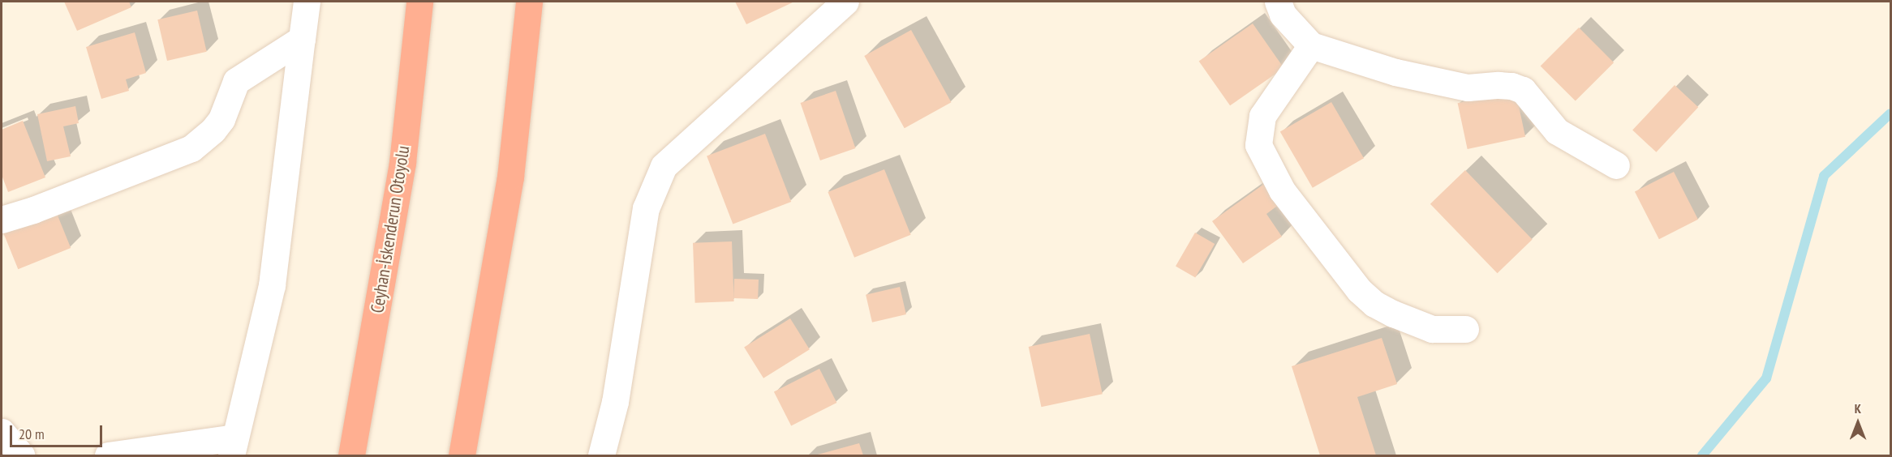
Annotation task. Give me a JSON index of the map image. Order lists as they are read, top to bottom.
{
  "streets": {
    "highway": ["Ceyhan-İskenderun Otoyolu"]
  },
  "scale_bar": "20 m",
  "north": "top"
}
